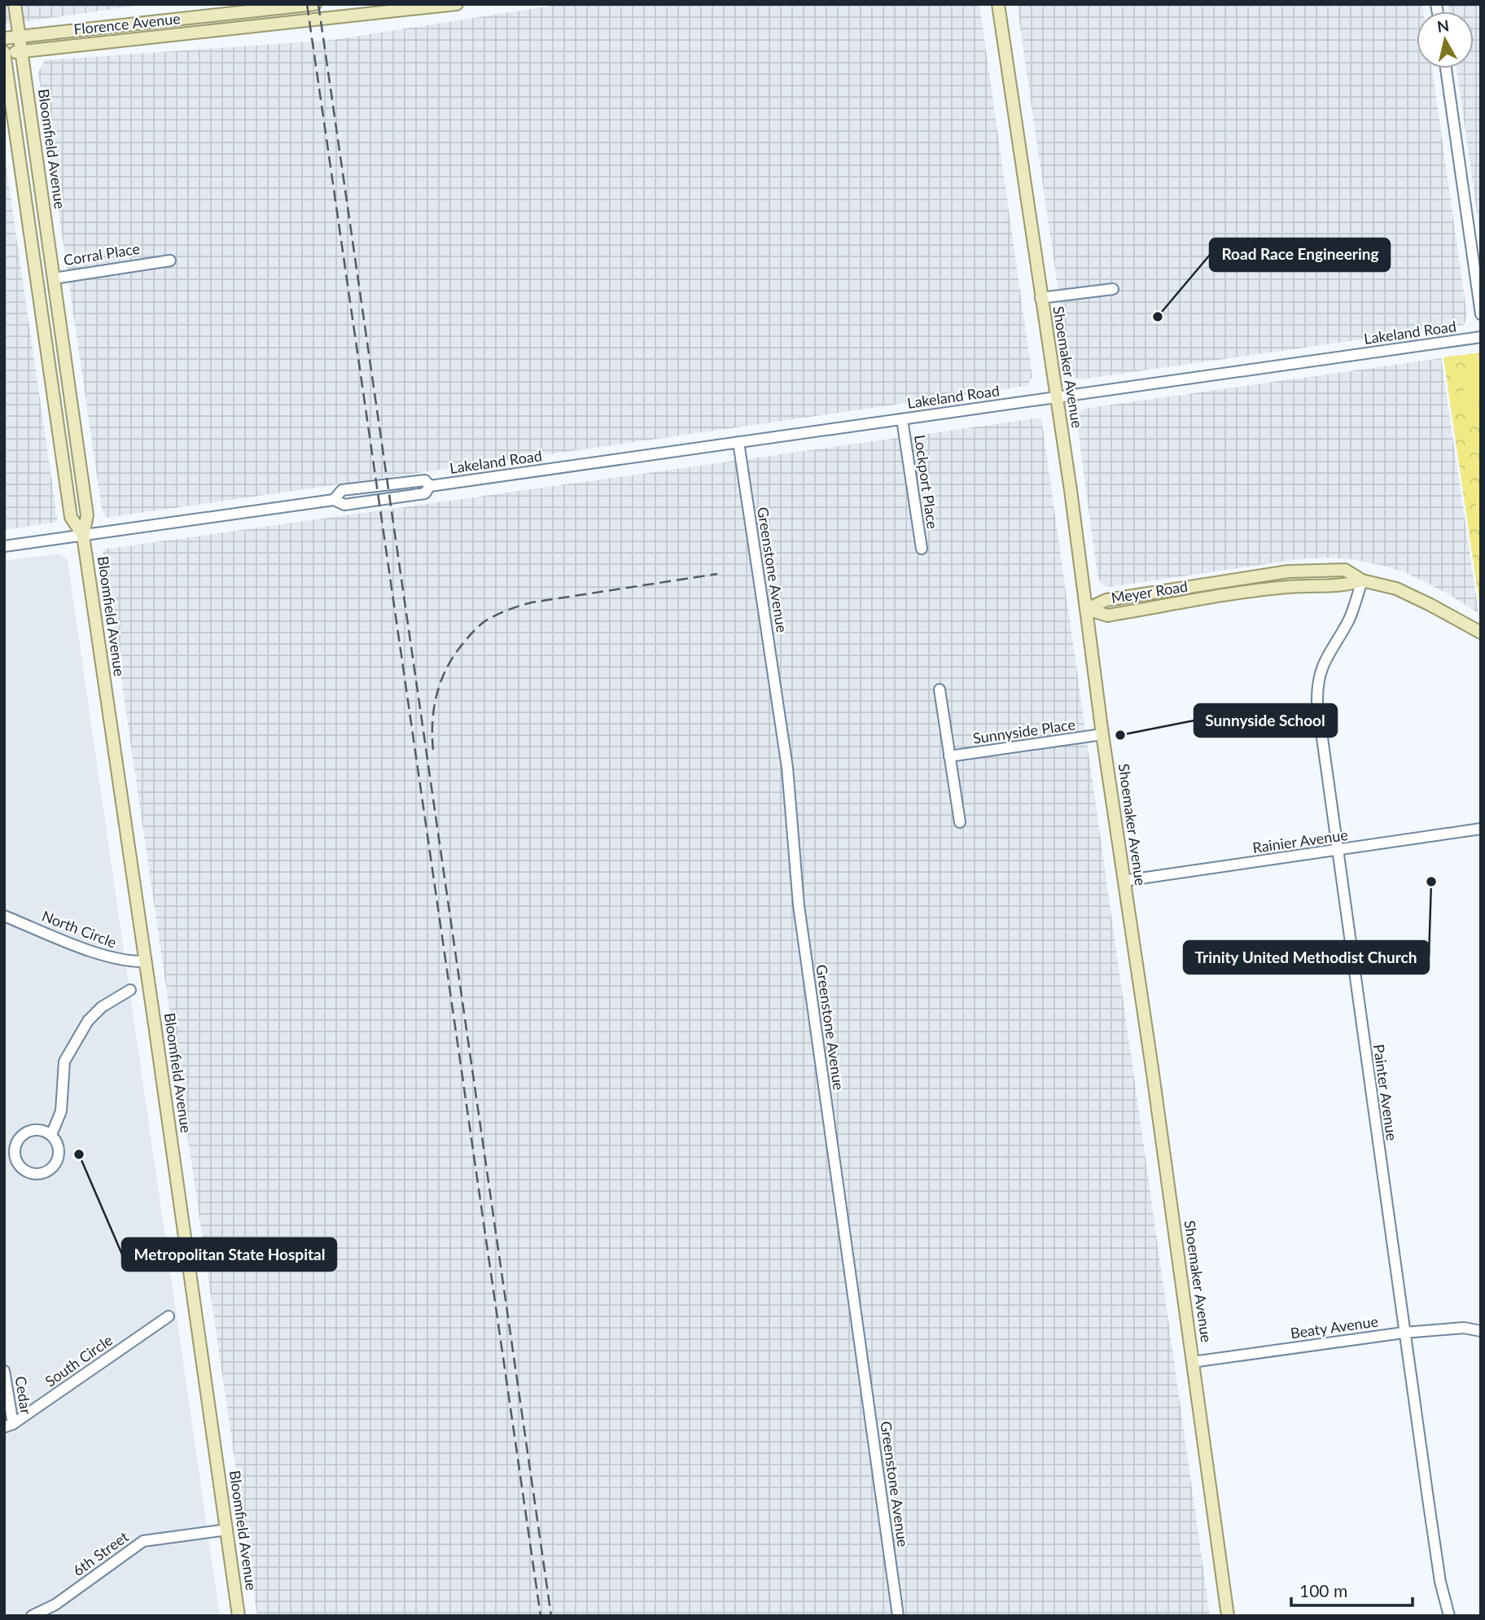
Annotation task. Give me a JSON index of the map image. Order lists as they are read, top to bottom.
{
  "streets": {
    "main road": [
      "Florence Avenue",
      "Bloomfield Avenue",
      "Corral Place",
      "Shoemaker Avenue",
      "Meyer Road"
    ],
    "street": [
      "Lakeland Road",
      "Lockport Place",
      "Greenstone Avenue",
      "Sunnyside Place",
      "Rainier Avenue",
      "North Circle",
      "Painter Avenue",
      "Beaty Avenue",
      "South Circle",
      "Cedar",
      "6th Street"
    ]
  },
  "crossings": [
    ["Florence Avenue", "Bloomfield Avenue"],
    ["Bloomfield Avenue", "Corral Place"],
    ["Bloomfield Avenue", "Lakeland Road"],
    ["Bloomfield Avenue", "North Circle"],
    ["Bloomfield Avenue", "6th Street"],
    ["Lakeland Road", "Shoemaker Avenue"],
    ["Lakeland Road", "Lockport Place"],
    ["Lakeland Road", "Greenstone Avenue"],
    ["Shoemaker Avenue", "Meyer Road"],
    ["Shoemaker Avenue", "Sunnyside Place"],
    ["Shoemaker Avenue", "Rainier Avenue"],
    ["Shoemaker Avenue", "Beaty Avenue"],
    ["Meyer Road", "Painter Avenue"],
    ["Rainier Avenue", "Painter Avenue"],
    ["Painter Avenue", "Beaty Avenue"],
    ["South Circle", "Cedar"]
  ],
  "places": [
    "Road Race Engineering",
    "Sunnyside School",
    "Trinity United Methodist Church",
    "Metropolitan State Hospital"
  ],
  "scale_bar": "100 m",
  "north": "top"
}
